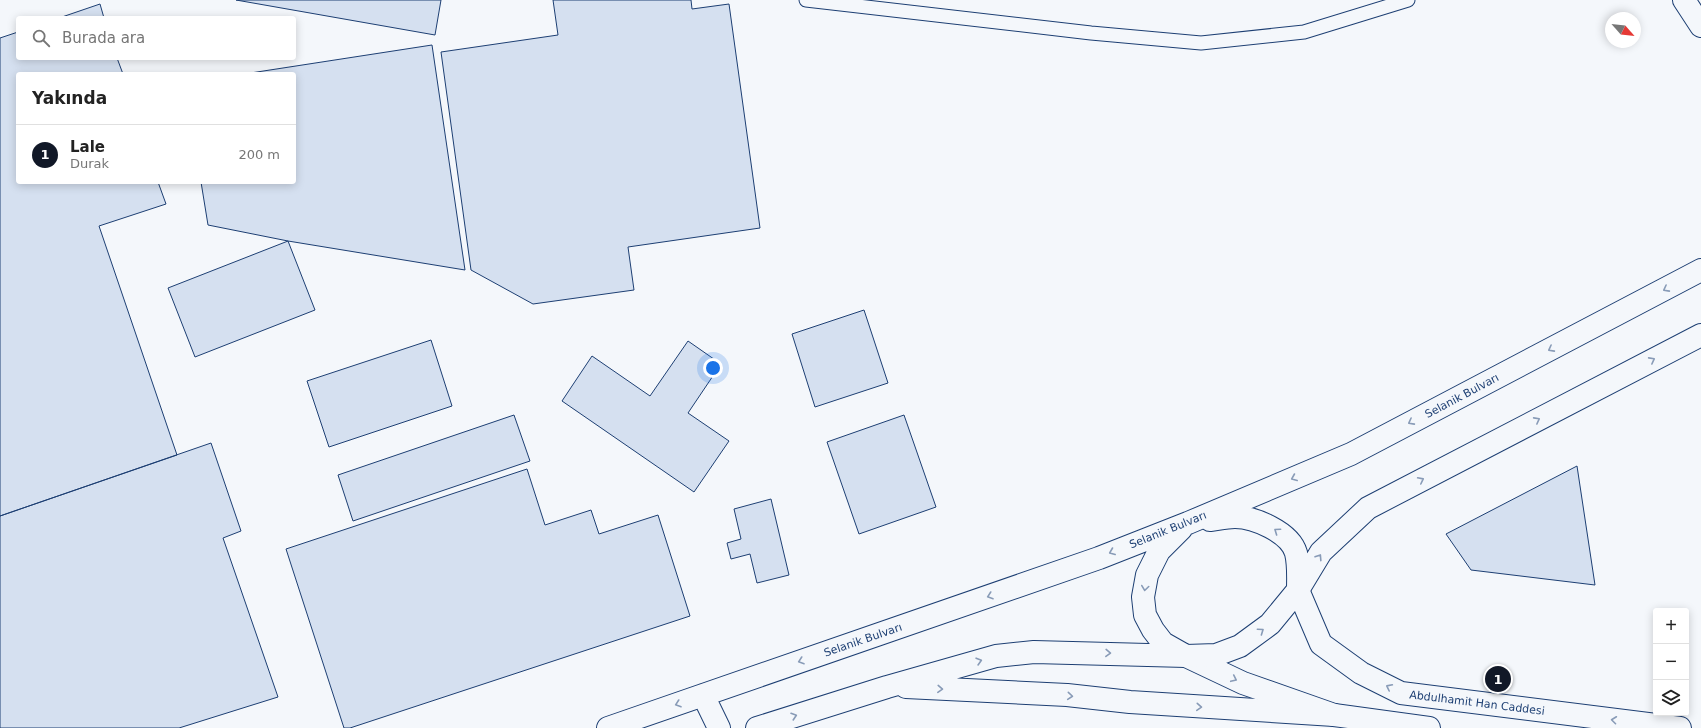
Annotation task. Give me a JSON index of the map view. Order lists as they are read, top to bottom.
{
  "streets": {
    "main road": ["Selanik Bulvarı", "Abdulhamit Han Caddesi"]
  },
  "north": "bottom right",
  "page": {
    "search": "Burada ara",
    "heading": "Yakında",
    "list": [
      {
        "mark": "1",
        "name": "Lale",
        "note": "Durak",
        "value": "200 m"
      }
    ],
    "map_buttons": ["+", "−"],
    "pins": "1"
  }
}
